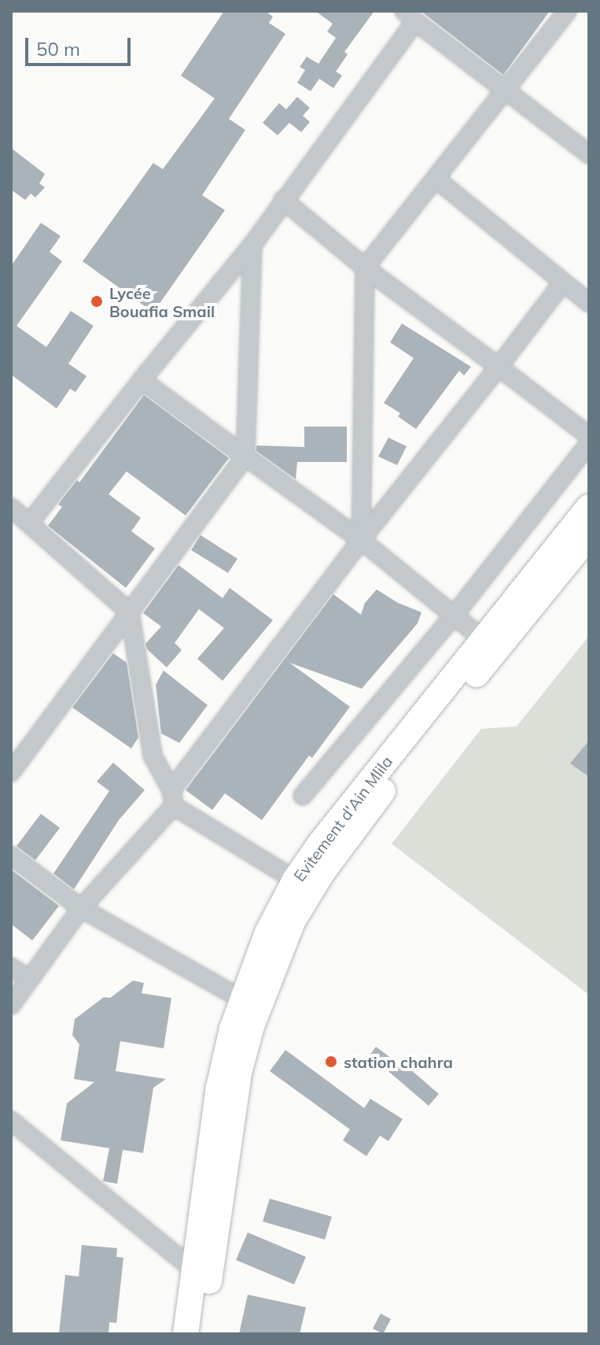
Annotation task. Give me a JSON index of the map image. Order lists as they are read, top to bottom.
{
  "streets": {
    "highway": ["Evitement d'Ain Mlila"]
  },
  "places": ["Lycée Bouafia Smail", "station chahra"],
  "scale_bar": "50 m"
}
